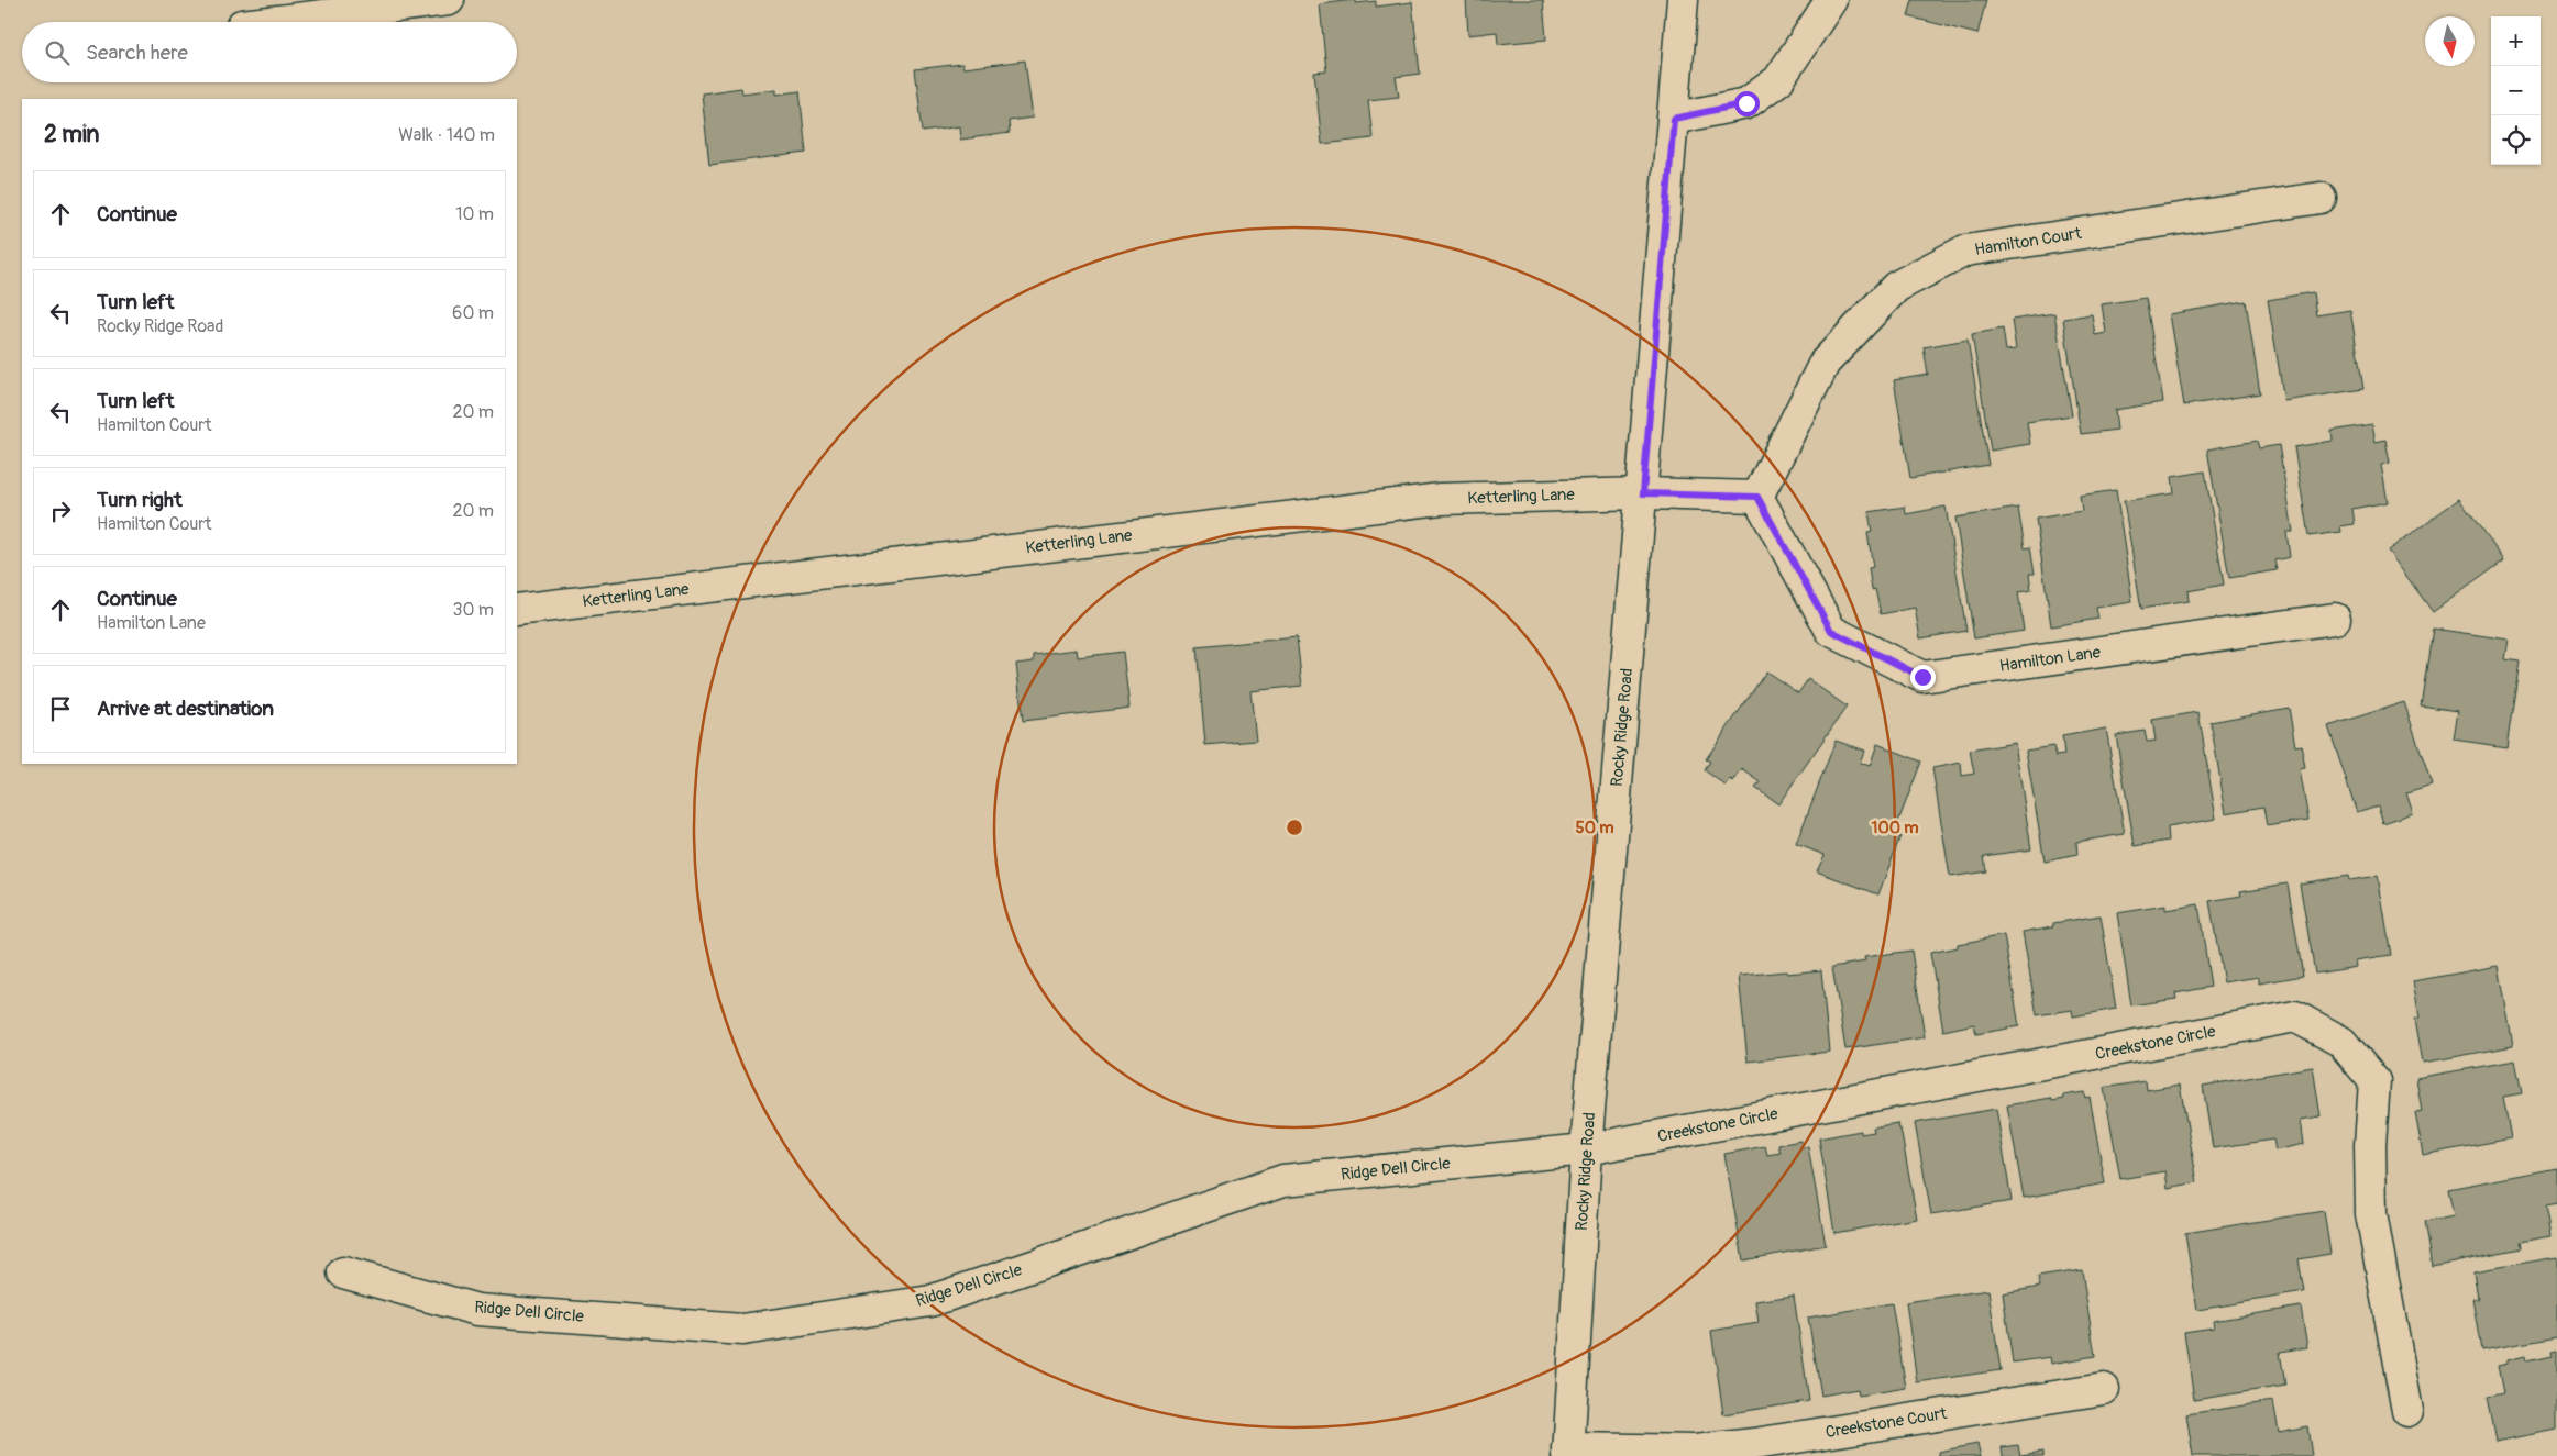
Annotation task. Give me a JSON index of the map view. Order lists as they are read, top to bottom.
{
  "streets": {
    "street": [
      "Hamilton Court",
      "Ketterling Lane",
      "Hamilton Lane",
      "Rocky Ridge Road",
      "Creekstone Circle",
      "Ridge Dell Circle",
      "Creekstone Court"
    ]
  },
  "crossings": [
    ["Hamilton Court", "Hamilton Lane"],
    ["Ketterling Lane", "Rocky Ridge Road"],
    ["Rocky Ridge Road", "Creekstone Circle"],
    ["Rocky Ridge Road", "Ridge Dell Circle"],
    ["Rocky Ridge Road", "Creekstone Court"],
    ["Creekstone Circle", "Ridge Dell Circle"]
  ],
  "north": "bottom",
  "page": {
    "map_buttons": ["+", "−"],
    "search": "Search here",
    "heading": ["2 min", "Walk · 140 m"],
    "list": [
      ["Continue", "10 m"],
      ["Turn left", "Rocky Ridge Road", "60 m"],
      ["Turn left", "Hamilton Court", "20 m"],
      ["Turn right", "Hamilton Court", "20 m"],
      ["Continue", "Hamilton Lane", "30 m"],
      "Arrive at destination"
    ]
  },
  "rings": ["50 m", "100 m"]
}
